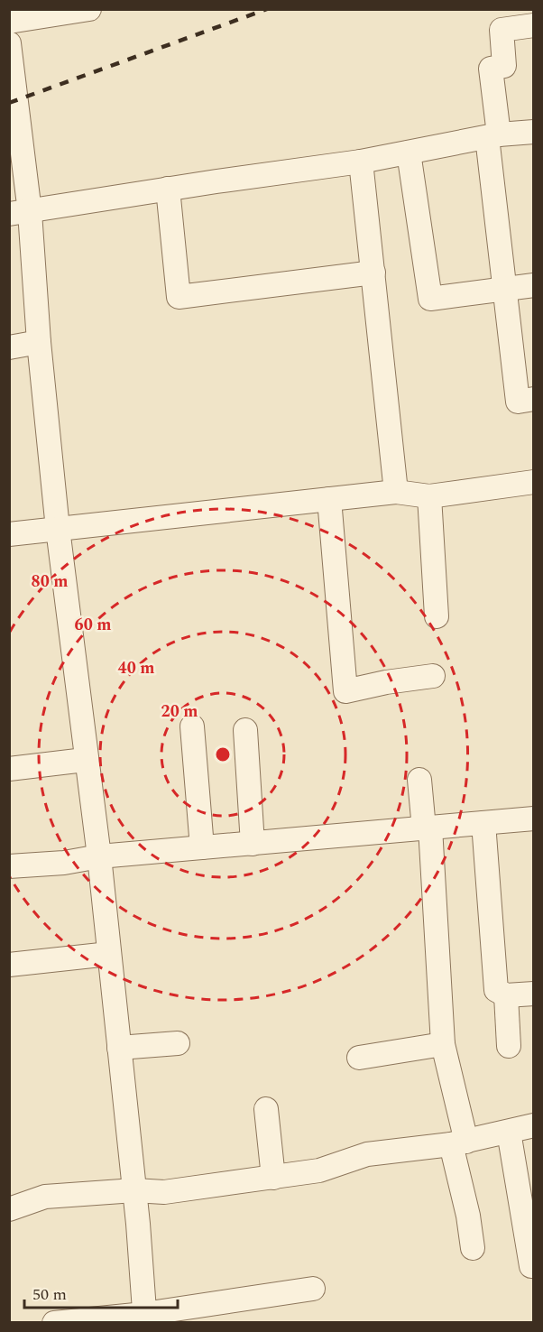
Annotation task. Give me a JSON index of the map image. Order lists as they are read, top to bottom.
{
  "scale_bar": "50 m",
  "rings": [
    "80 m",
    "60 m",
    "40 m",
    "20 m"
  ]
}
